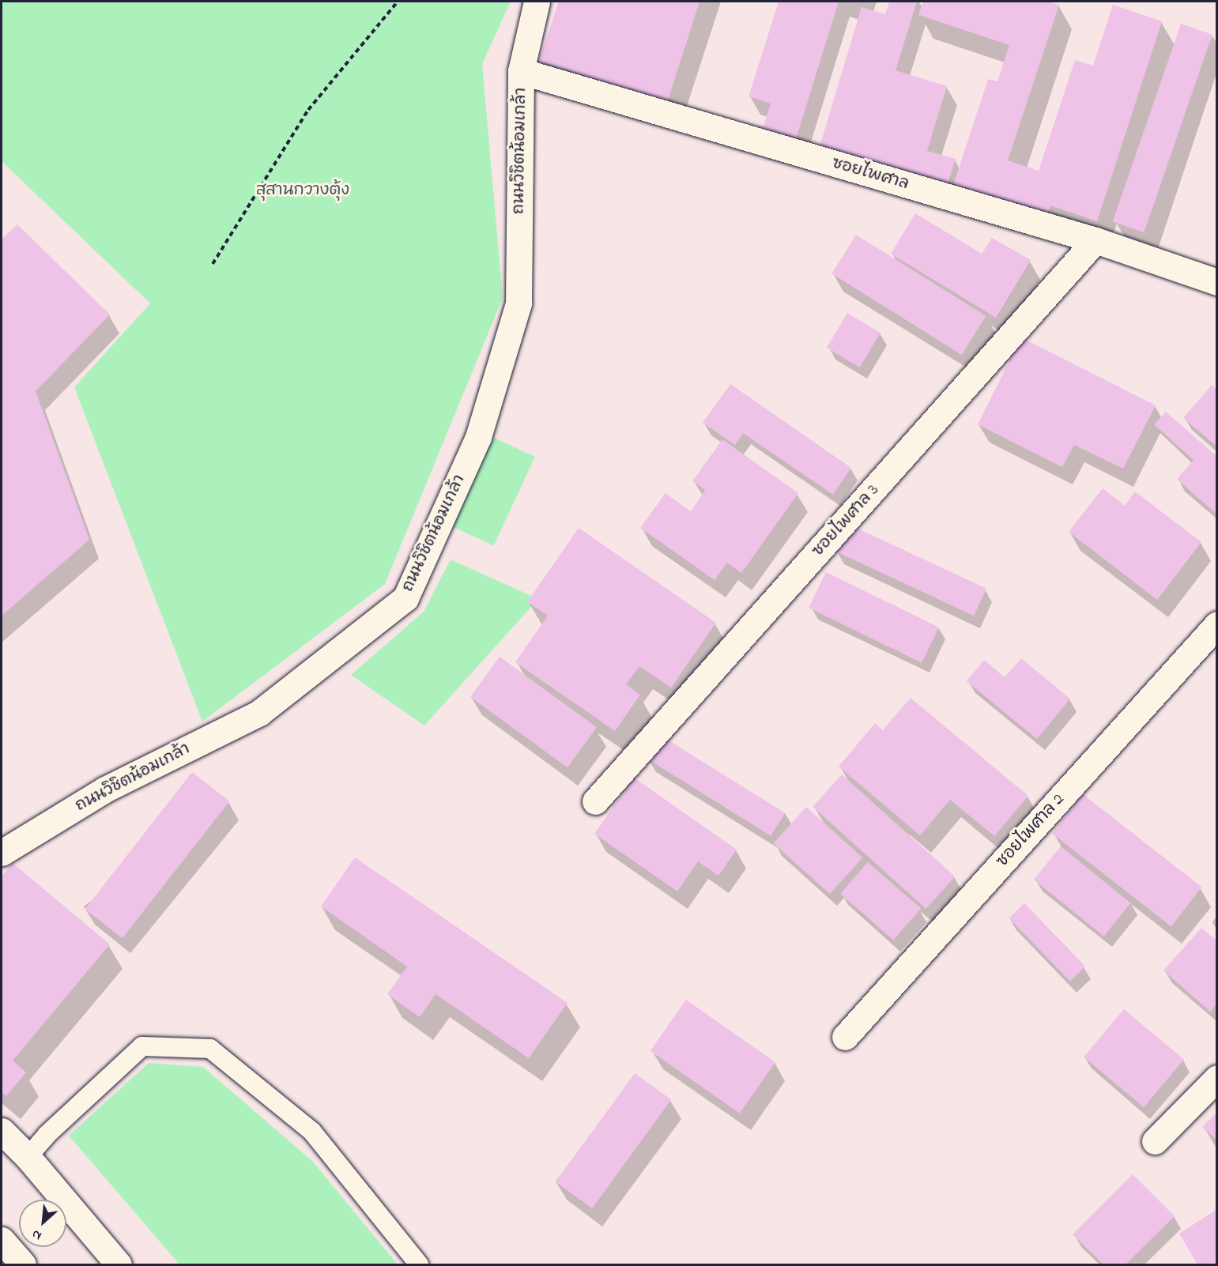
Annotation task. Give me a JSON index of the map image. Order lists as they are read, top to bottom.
{
  "streets": {
    "street": [
      "ถนนวิชิตน้อมเกล้า",
      "ซอยไพศาล",
      "ซอยไพศาล 3",
      "ซอยไพศาล 2"
    ]
  },
  "crossings": [
    ["ถนนวิชิตน้อมเกล้า", "ซอยไพศาล"],
    ["ซอยไพศาล", "ซอยไพศาล 3"]
  ],
  "parks": ["สุสานกวางตุ้ง"],
  "north": "bottom left"
}
